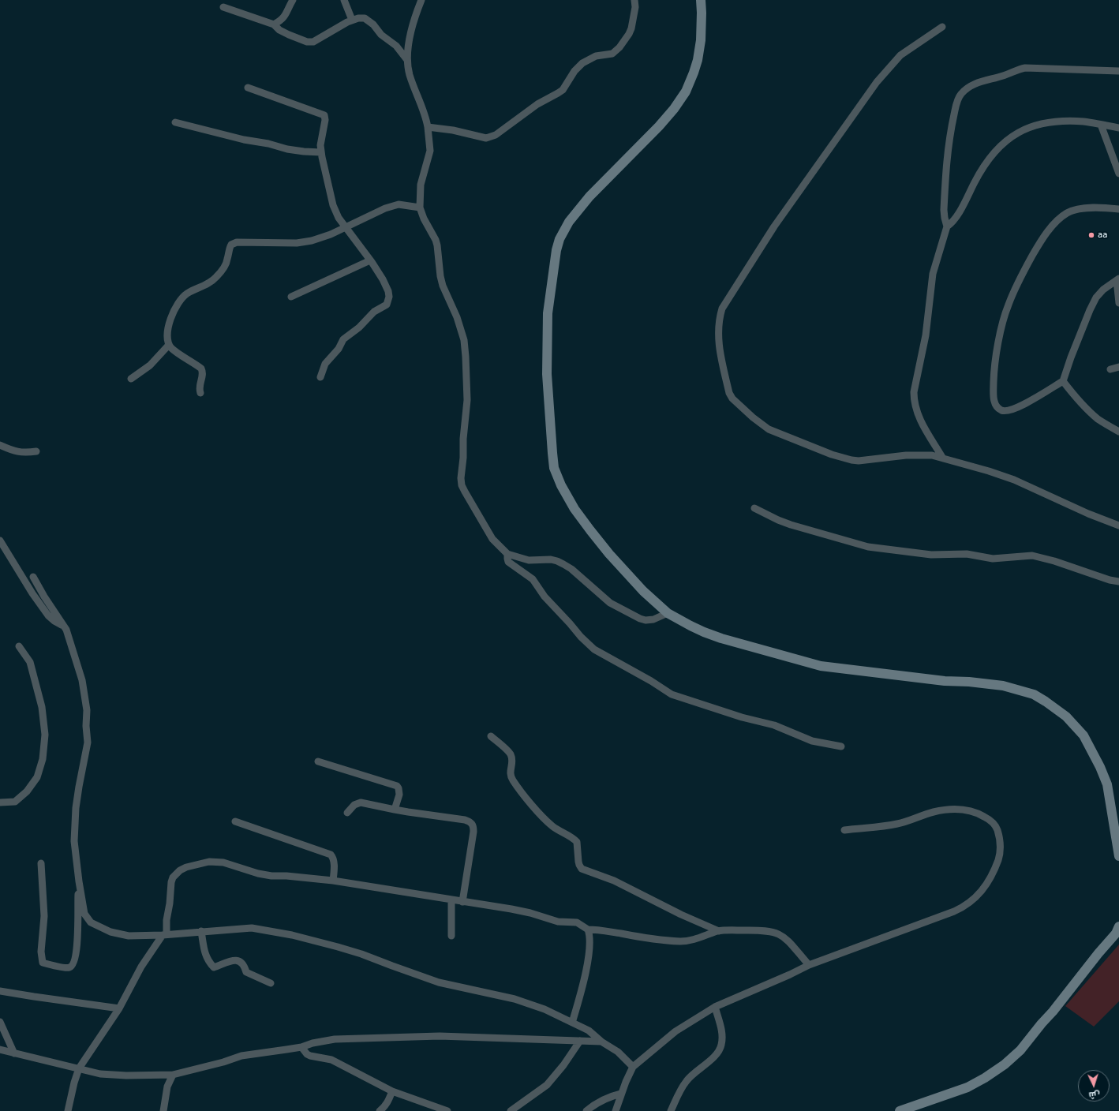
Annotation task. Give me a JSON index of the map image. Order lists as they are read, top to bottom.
{
  "places": ["aa"],
  "north": "bottom"
}
